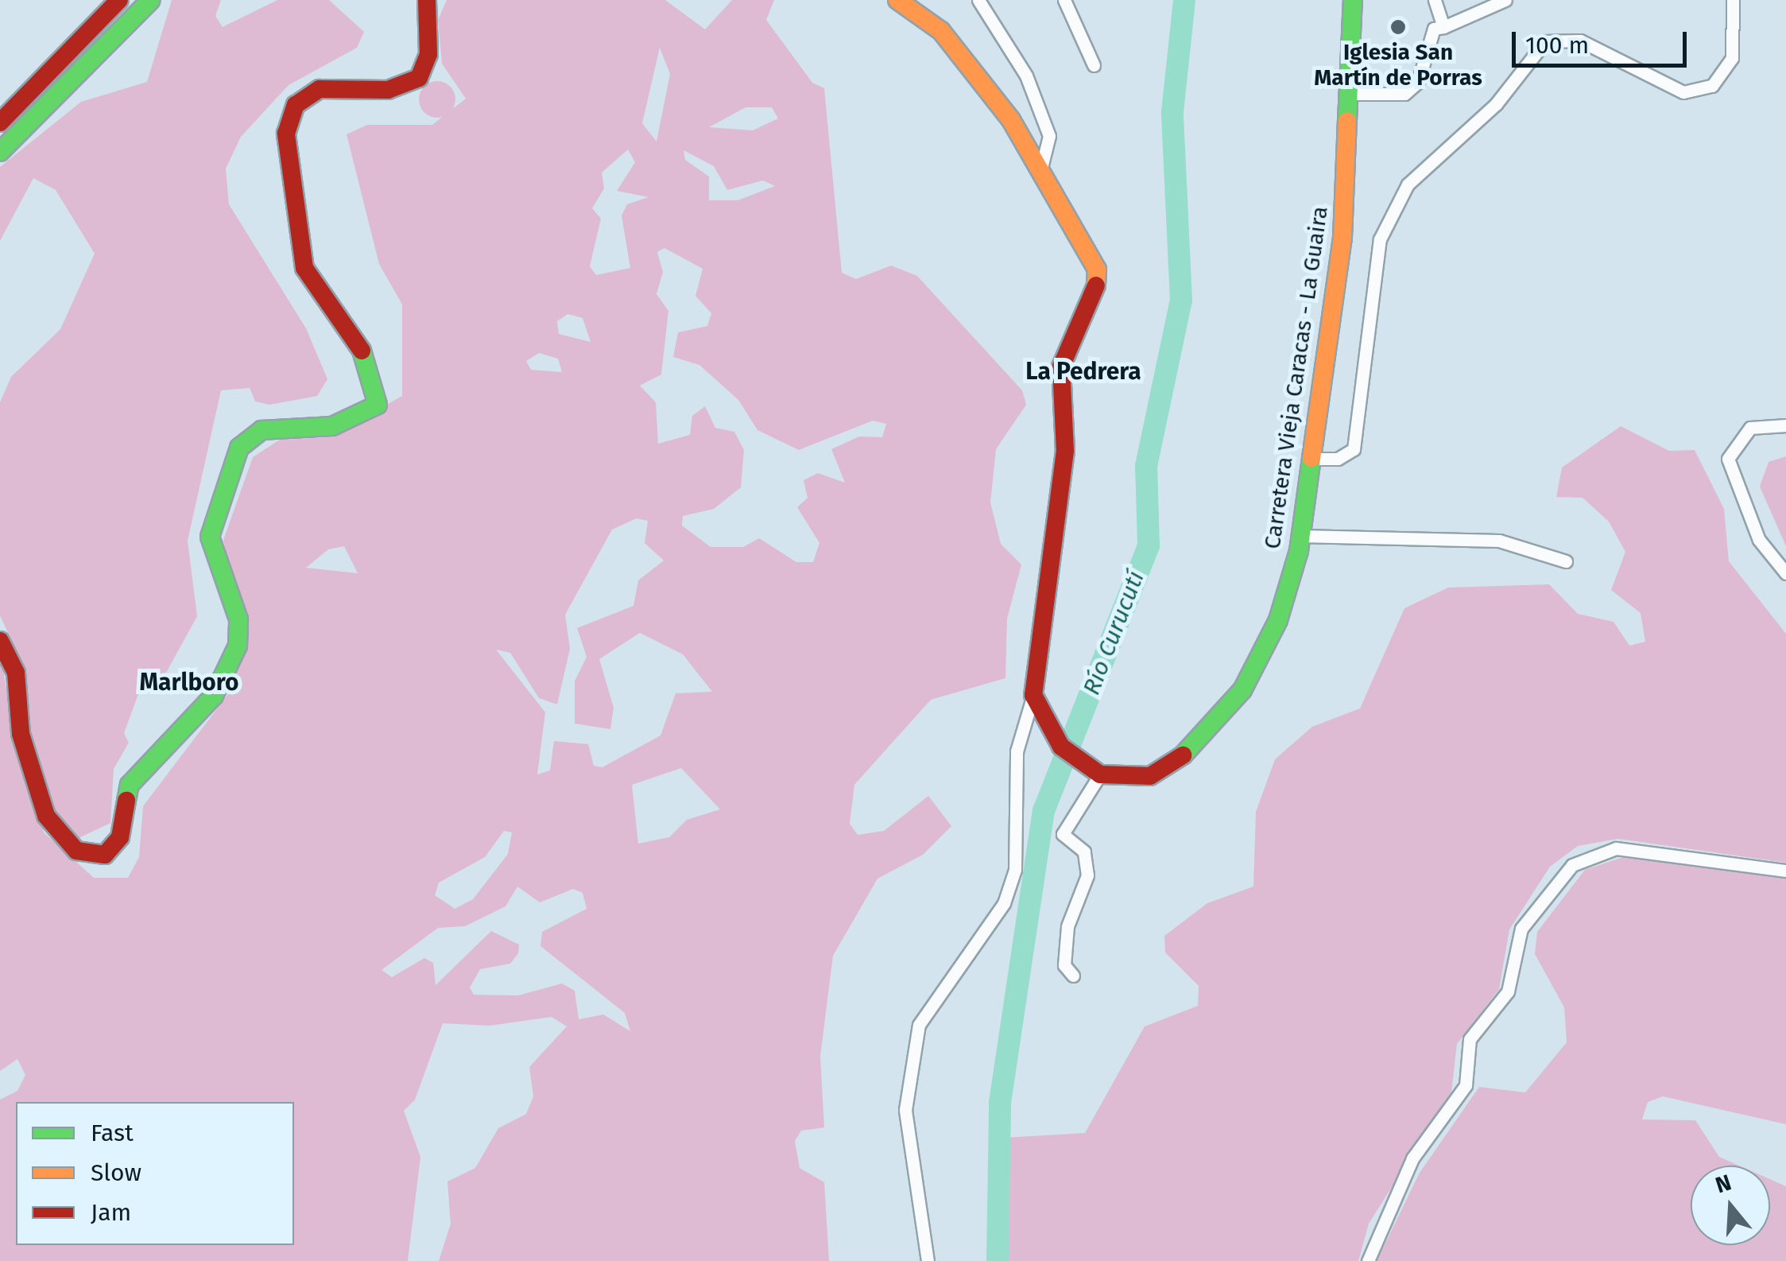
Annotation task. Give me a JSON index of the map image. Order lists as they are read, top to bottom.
{
  "streets": {
    "main road": ["Carretera Vieja Caracas - La Guaira"]
  },
  "districts": ["La Pedrera", "Marlboro"],
  "water": ["Río Curucutí"],
  "places": ["Iglesia San Martín de Porras"],
  "legend": ["Fast", "Slow", "Jam"],
  "scale_bar": "100 m",
  "north": "top"
}
